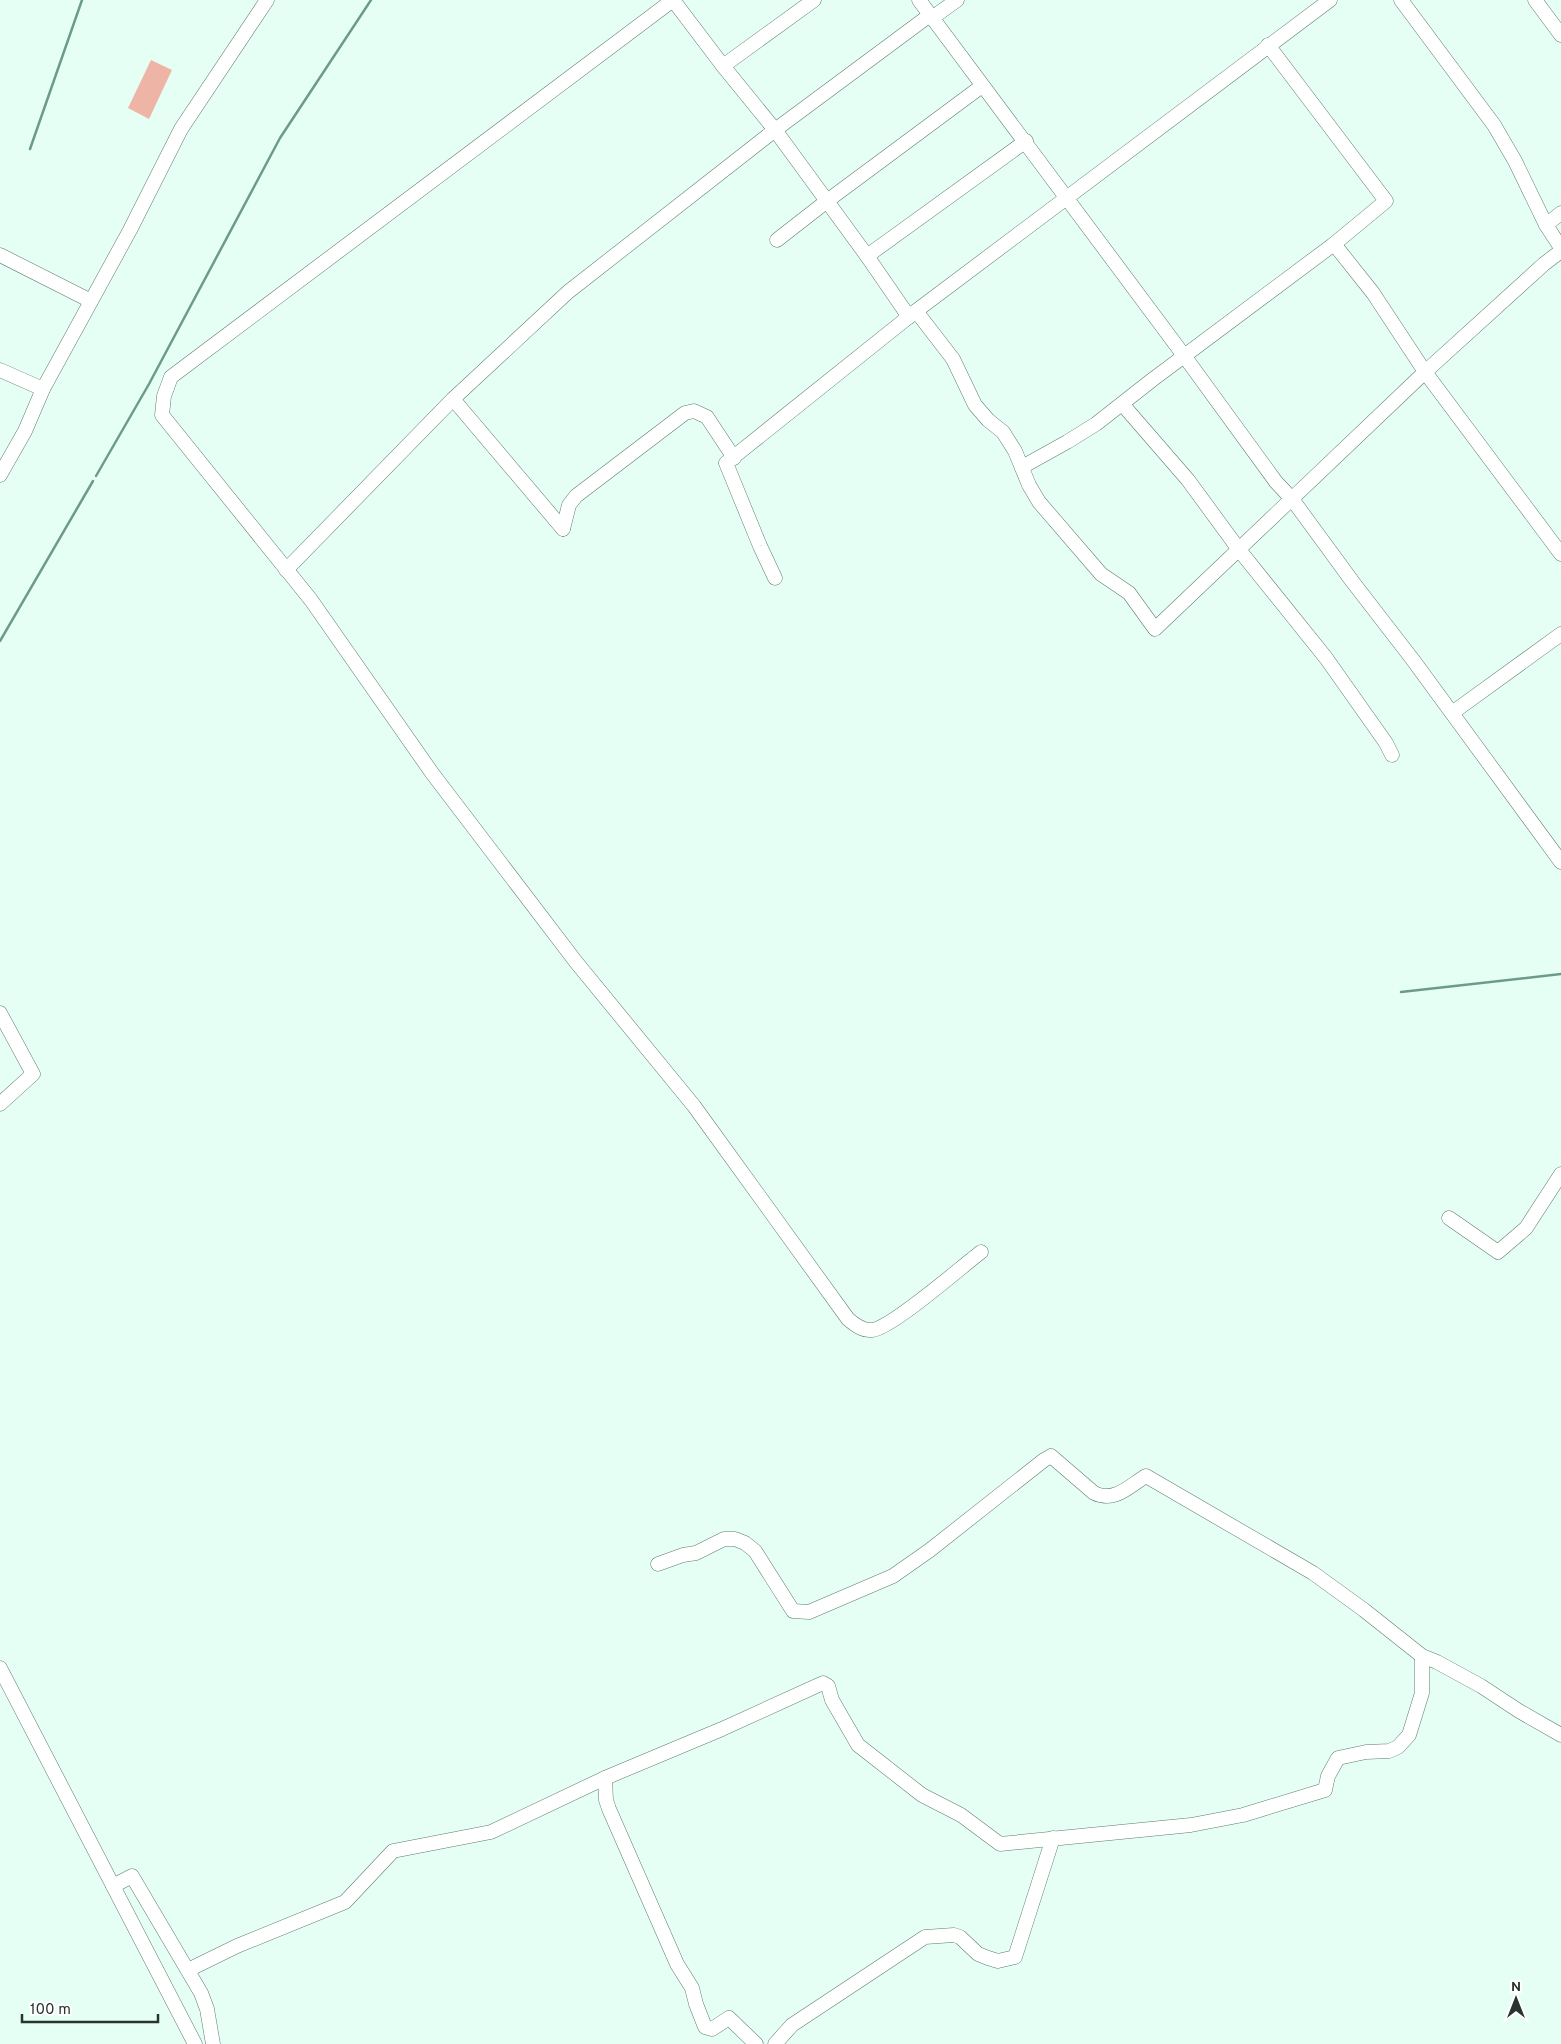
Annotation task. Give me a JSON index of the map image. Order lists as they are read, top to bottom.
{
  "scale_bar": "100 m",
  "north": "top"
}
